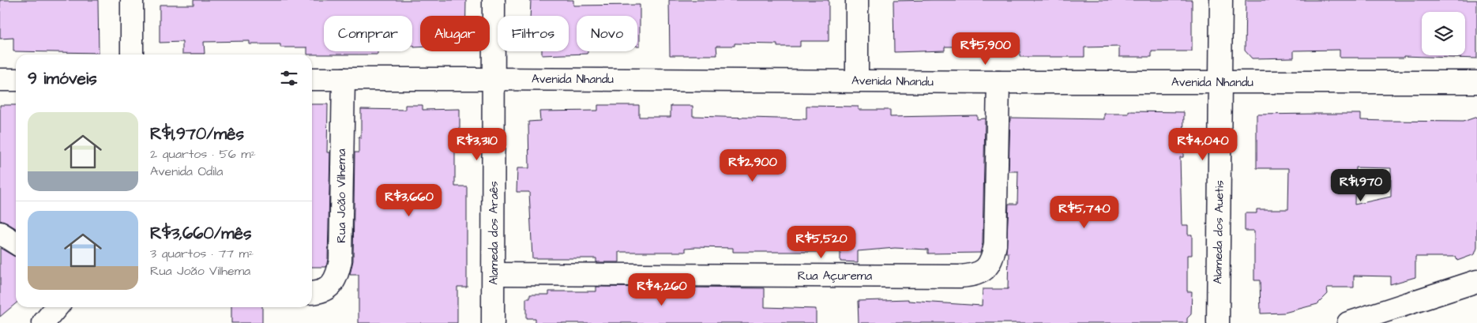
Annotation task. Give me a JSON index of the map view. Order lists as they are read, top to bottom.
{
  "streets": {
    "street": [
      "Avenida Nhandu",
      "Rua João Vilhema",
      "Alameda dos Auetis",
      "Alameda dos Araês",
      "Rua Açurema"
    ]
  },
  "crossings": [
    ["Avenida Nhandu", "Rua João Vilhema"],
    ["Avenida Nhandu", "Alameda dos Auetis"],
    ["Avenida Nhandu", "Alameda dos Araês"],
    ["Avenida Nhandu", "Rua Açurema"],
    ["Alameda dos Araês", "Rua Açurema"]
  ],
  "page": {
    "chip": [
      "Comprar",
      "Alugar",
      "Filtros",
      "Novo"
    ],
    "price": [
      "R$5,900",
      "R$3,310",
      "R$4,040",
      "R$2,900",
      "R$1,970",
      "R$3,660",
      "R$5,740",
      "R$5,520",
      "R$4,260"
    ],
    "heading": "9 imóveis",
    "list": [
      {
        "name": "R$1,970/mês",
        "note": "2 quartos · 56 m² · Avenida Odila"
      },
      {
        "name": "R$3,660/mês",
        "note": "3 quartos · 77 m² · Rua João Vilhema"
      }
    ]
  }
}
